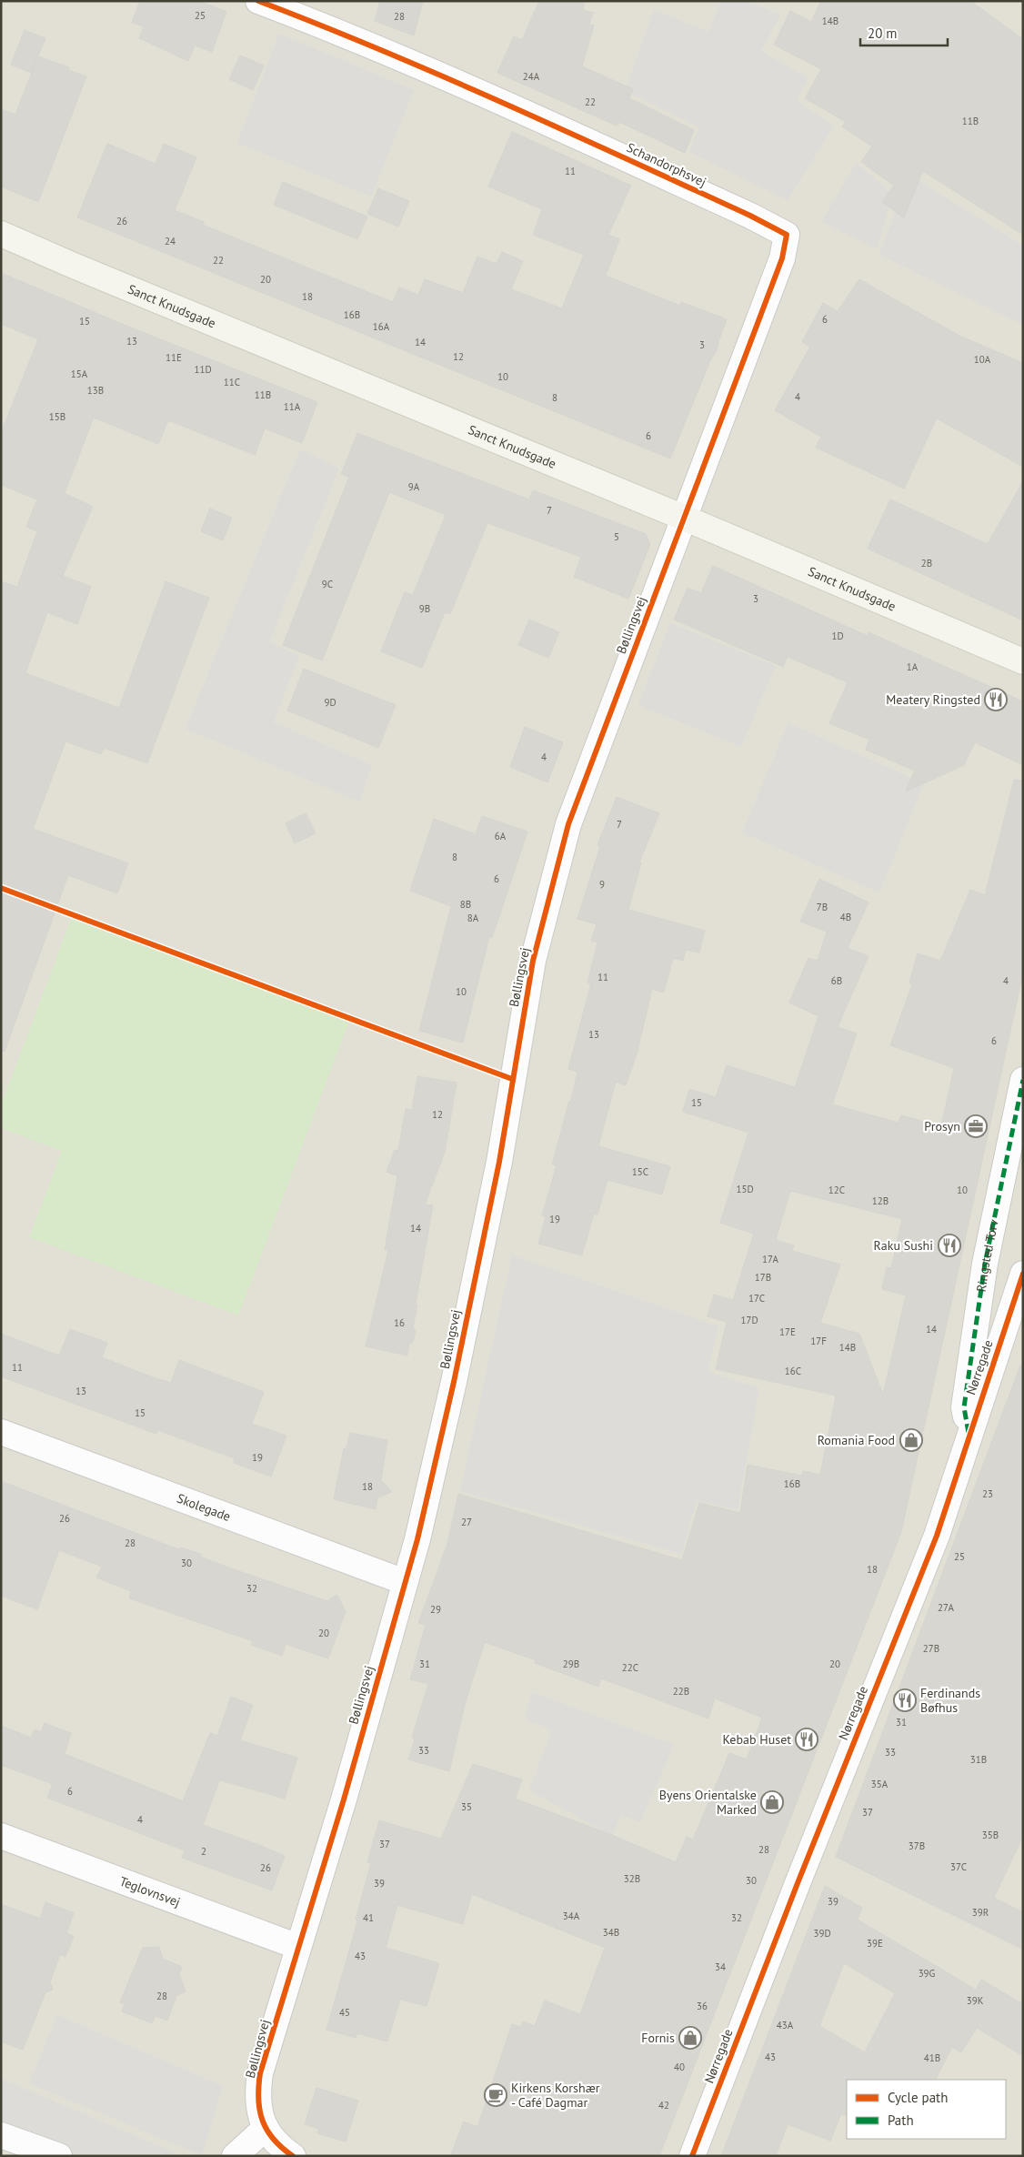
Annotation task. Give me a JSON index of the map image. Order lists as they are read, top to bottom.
{
  "streets": {
    "street": [
      "Schandorphsvej",
      "Sanct Knudsgade",
      "Bøllingsvej",
      "Ringsted Torv",
      "Nørregade",
      "Skolegade",
      "Teglovnsvej"
    ]
  },
  "crossings": [
    ["Schandorphsvej", "Sanct Knudsgade"],
    ["Schandorphsvej", "Bøllingsvej"],
    ["Sanct Knudsgade", "Bøllingsvej"],
    ["Bøllingsvej", "Skolegade"],
    ["Bøllingsvej", "Teglovnsvej"],
    ["Ringsted Torv", "Nørregade"]
  ],
  "places": {
    "restaurant": [
      "Meatery Ringsted",
      "Raku Sushi",
      "Ferdinands Bøfhus",
      "Kebab Huset"
    ],
    "office": ["Prosyn"],
    "shop": ["Romania Food", "Byens Orientalske Marked", "Fornis"],
    "cafe": ["Kirkens Korshær - Café Dagmar"]
  },
  "house_numbers": [
    "25",
    "28",
    "14B",
    "24A",
    "22",
    "11B",
    "11",
    "26",
    "24",
    "22",
    "20",
    "18",
    "16B",
    "6",
    "15",
    "16A",
    "13",
    "14",
    "3",
    "12",
    "11E",
    "10A",
    "11D",
    "15A",
    "10",
    "11C",
    "13B",
    "11B",
    "4",
    "8",
    "11A",
    "15B",
    "6",
    "9A",
    "7",
    "5",
    "2B",
    "9C",
    "3",
    "9B",
    "1D",
    "1A",
    "9D",
    "4",
    "7",
    "6A",
    "8",
    "6",
    "9",
    "8B",
    "7B",
    "4B",
    "8A",
    "11",
    "6B",
    "4",
    "10",
    "13",
    "6",
    "15",
    "12",
    "15C",
    "15D",
    "12C",
    "10",
    "12B",
    "19",
    "14",
    "17A",
    "17B",
    "17C",
    "17D",
    "16",
    "14",
    "17E",
    "17F",
    "14B",
    "11",
    "16C",
    "13",
    "15",
    "19",
    "16B",
    "18",
    "23",
    "26",
    "27",
    "28",
    "25",
    "30",
    "18",
    "32",
    "27A",
    "29",
    "20",
    "27B",
    "31",
    "29B",
    "20",
    "22C",
    "22B",
    "31",
    "33",
    "33",
    "31B",
    "35A",
    "6",
    "35",
    "37",
    "4",
    "35B",
    "37",
    "37B",
    "28",
    "2",
    "37C",
    "26",
    "32B",
    "30",
    "39",
    "39",
    "39R",
    "34A",
    "41",
    "32",
    "34B",
    "39D",
    "39E",
    "43",
    "34",
    "39G",
    "28",
    "39K",
    "36",
    "45",
    "43A",
    "43",
    "41B",
    "40",
    "42"
  ],
  "legend": ["Cycle path", "Path"],
  "scale_bar": "20 m"
}
